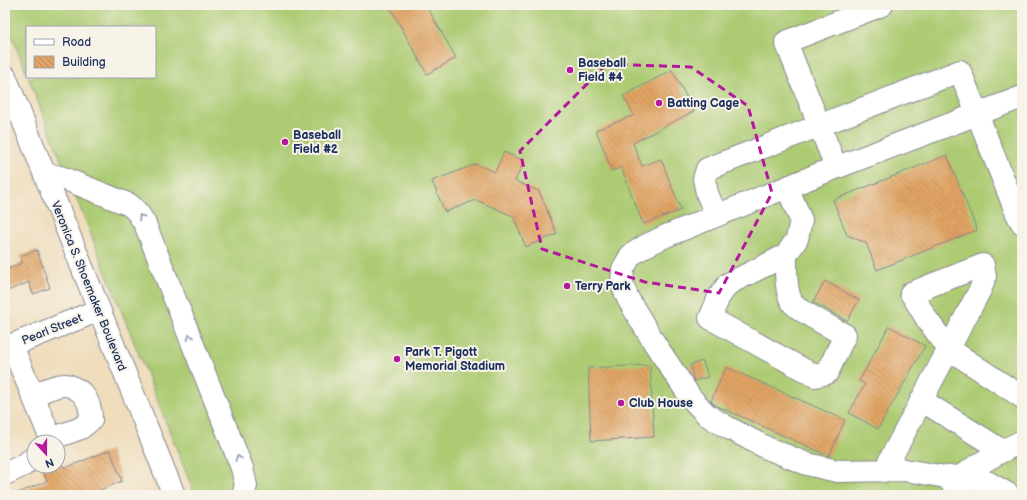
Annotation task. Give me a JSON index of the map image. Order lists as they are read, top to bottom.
{
  "streets": {
    "street": ["Veronica S. Shoemaker Boulevard", "Pearl Street"]
  },
  "crossings": [
    ["Veronica S. Shoemaker Boulevard", "Pearl Street"]
  ],
  "places": [
    "Baseball Field #4",
    "Batting Cage",
    "Baseball Field #2",
    "Terry Park",
    "Park T. Pigott Memorial Stadium",
    "Club House"
  ],
  "legend": ["Road", "Building"],
  "north": "bottom"
}
